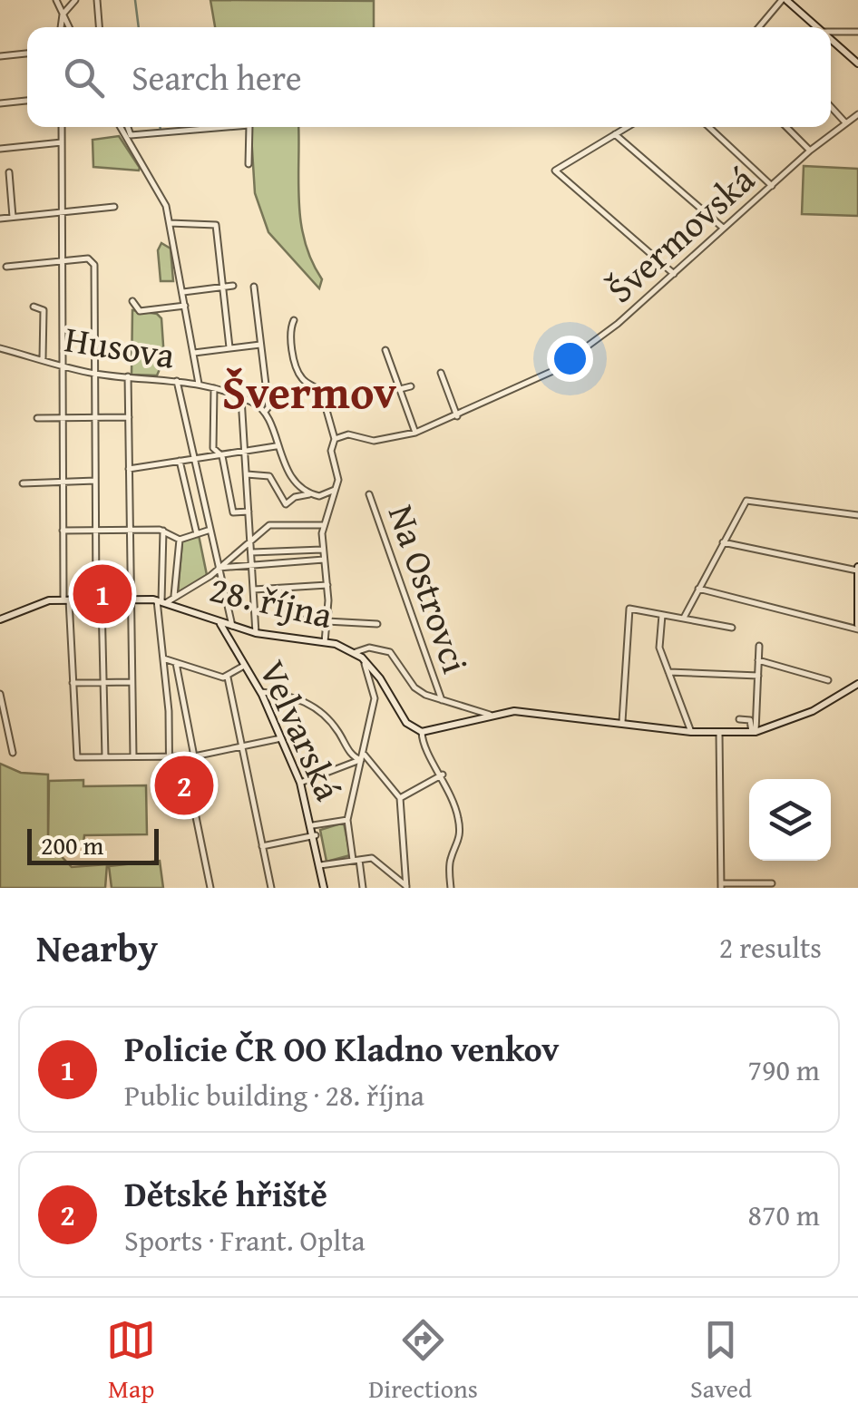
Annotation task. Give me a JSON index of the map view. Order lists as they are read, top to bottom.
{
  "streets": {
    "main road": ["28. října", "Velvarská"],
    "street": ["Švermovská", "Husova", "Na Ostrovci"]
  },
  "crossings": [
    ["Na Ostrovci", "28. října"],
    ["28. října", "Velvarská"]
  ],
  "districts": ["Švermov"],
  "scale_bar": "200 m",
  "page": {
    "search": "Search here",
    "pins": ["1", "2"],
    "scale": "200 m",
    "heading": ["Nearby", "2 results"],
    "list": [
      {
        "mark": "1",
        "name": "Policie ČR OO Kladno venkov",
        "note": "Public building · 28. října",
        "value": "790 m"
      },
      {
        "mark": "2",
        "name": "Dětské hřiště",
        "note": "Sports · Frant. Oplta",
        "value": "870 m"
      }
    ],
    "nav": ["Map", "Directions", "Saved"]
  }
}
